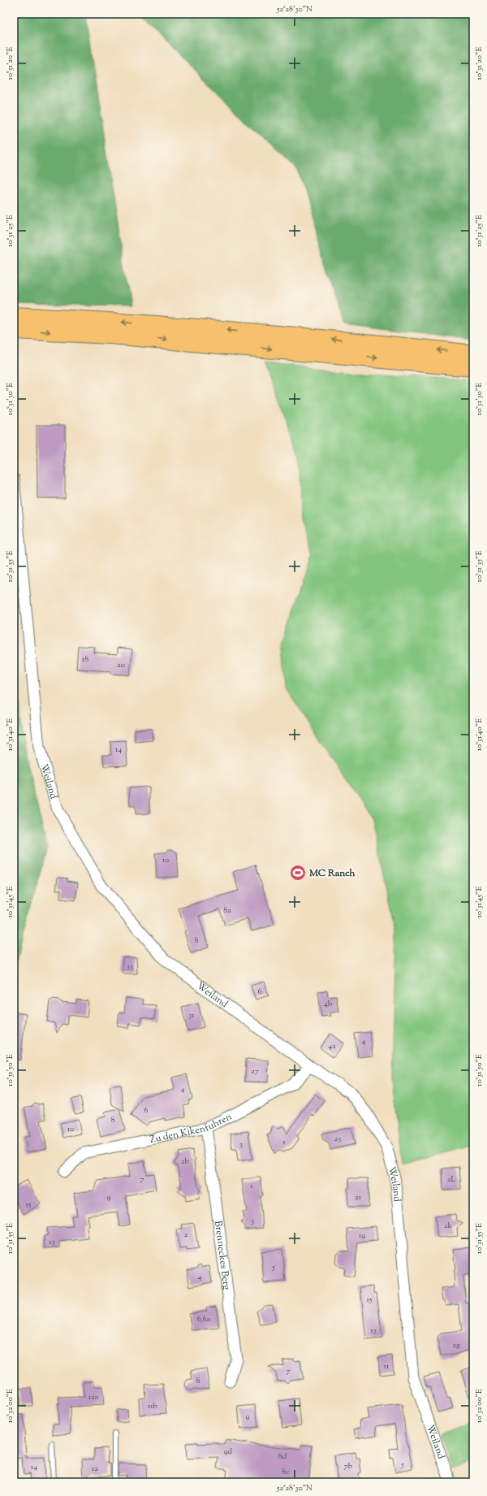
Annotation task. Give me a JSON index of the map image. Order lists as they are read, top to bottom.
{
  "streets": {
    "street": ["Weiland", "Zu den Kikenfuhren", "Brenneckes Berg"]
  },
  "crossings": [
    ["Weiland", "Zu den Kikenfuhren"],
    ["Zu den Kikenfuhren", "Brenneckes Berg"]
  ],
  "places": {
    "sports": ["MC Ranch"]
  },
  "house_numbers": [
    "18",
    "20",
    "14",
    "10",
    "8a",
    "8",
    "33",
    "6",
    "4b",
    "31",
    "4",
    "4a",
    "27",
    "4",
    "6",
    "8",
    "10",
    "23",
    "1",
    "3",
    "2b",
    "7",
    "2L",
    "1",
    "9",
    "21",
    "15",
    "3",
    "2k",
    "2",
    "19",
    "13",
    "5",
    "4",
    "15",
    "6,6a",
    "13",
    "2g",
    "11",
    "7",
    "8",
    "12a",
    "11b",
    "9",
    "9d",
    "8d",
    "5",
    "7b",
    "14",
    "12",
    "8c"
  ],
  "coordinates": [
    "52°28'30\"N",
    "10°31'20\"E",
    "10°31'25\"E",
    "10°31'30\"E",
    "10°31'35\"E",
    "10°31'40\"E",
    "10°31'45\"E",
    "10°31'50\"E",
    "10°31'55\"E",
    "10°32'00\"E"
  ]
}
